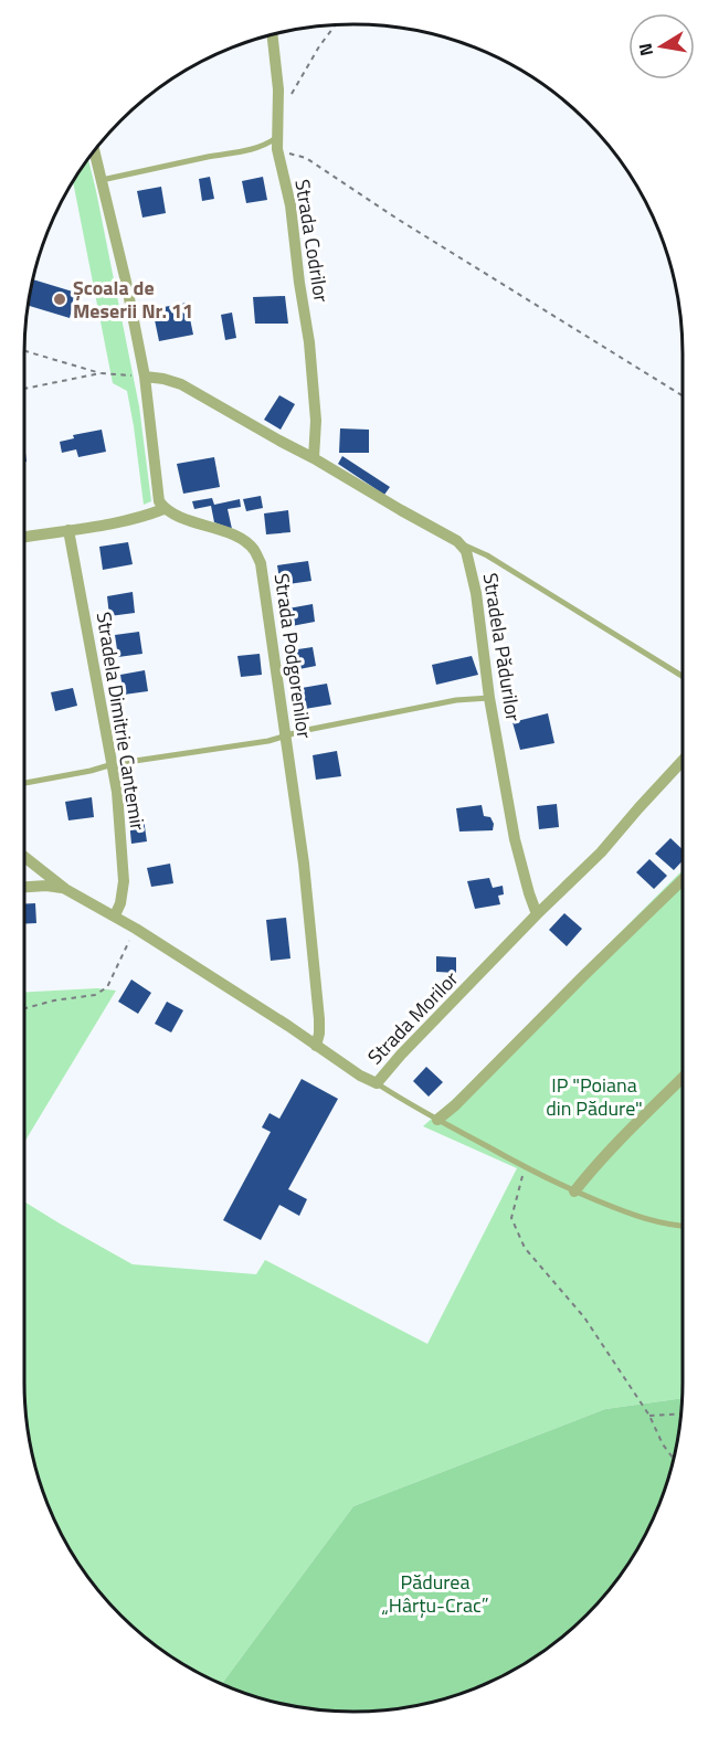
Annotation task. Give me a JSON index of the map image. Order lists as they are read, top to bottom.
{
  "streets": {
    "street": [
      "Strada Codrilor",
      "Stradela Pădurilor",
      "Strada Podgorenilor",
      "Stradela Dimitrie Cantemir",
      "Strada Morilor"
    ]
  },
  "crossings": [
    ["Stradela Pădurilor", "Strada Morilor"],
    ["Strada Podgorenilor", "Strada Morilor"],
    ["Stradela Dimitrie Cantemir", "Strada Morilor"]
  ],
  "parks": ["IP \"Poiana din Pădure\"", "Pădurea „Hârțu-Crac”"],
  "places": ["Şcoala de Meserii Nr. 11"],
  "north": "left"
}
